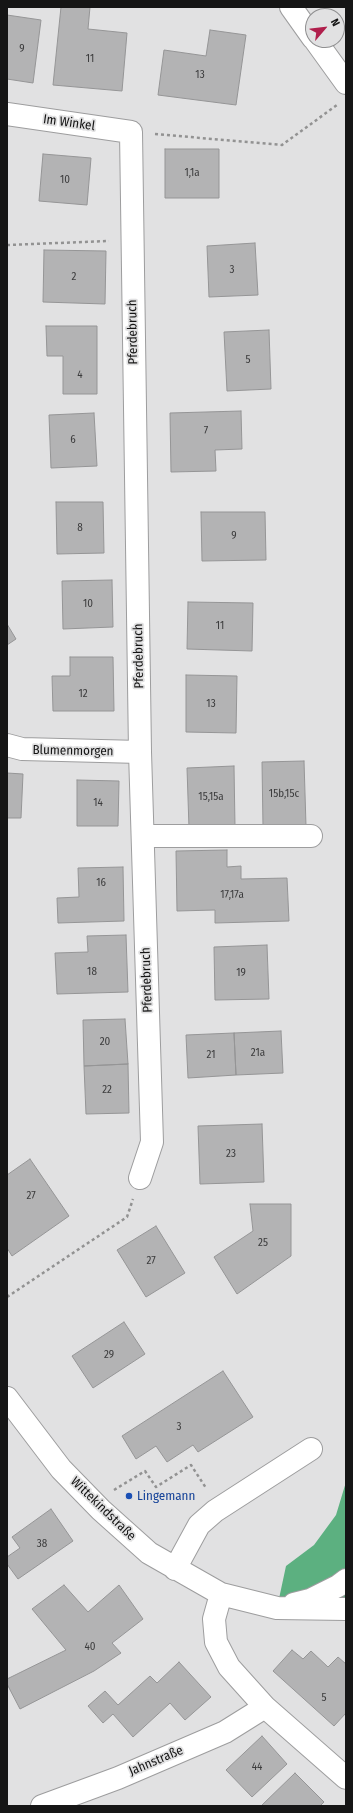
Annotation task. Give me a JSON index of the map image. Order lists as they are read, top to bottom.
{
  "streets": {
    "street": [
      "Im Winkel",
      "Pferdebruch",
      "Blumenmorgen",
      "Wittekindstraße",
      "Jahnstraße"
    ]
  },
  "crossings": [
    ["Im Winkel", "Pferdebruch"],
    ["Pferdebruch", "Blumenmorgen"]
  ],
  "places": ["Lingemann"],
  "house_numbers": [
    "9",
    "11",
    "13",
    "1,1a",
    "10",
    "3",
    "2",
    "5",
    "4",
    "7",
    "6",
    "8",
    "9",
    "10",
    "11",
    "12",
    "13",
    "15b,15c",
    "15,15a",
    "14",
    "16",
    "17,17a",
    "18",
    "19",
    "20",
    "21a",
    "21",
    "22",
    "23",
    "27",
    "25",
    "27",
    "29",
    "3",
    "38",
    "40",
    "5",
    "44"
  ],
  "north": "top right"
}
